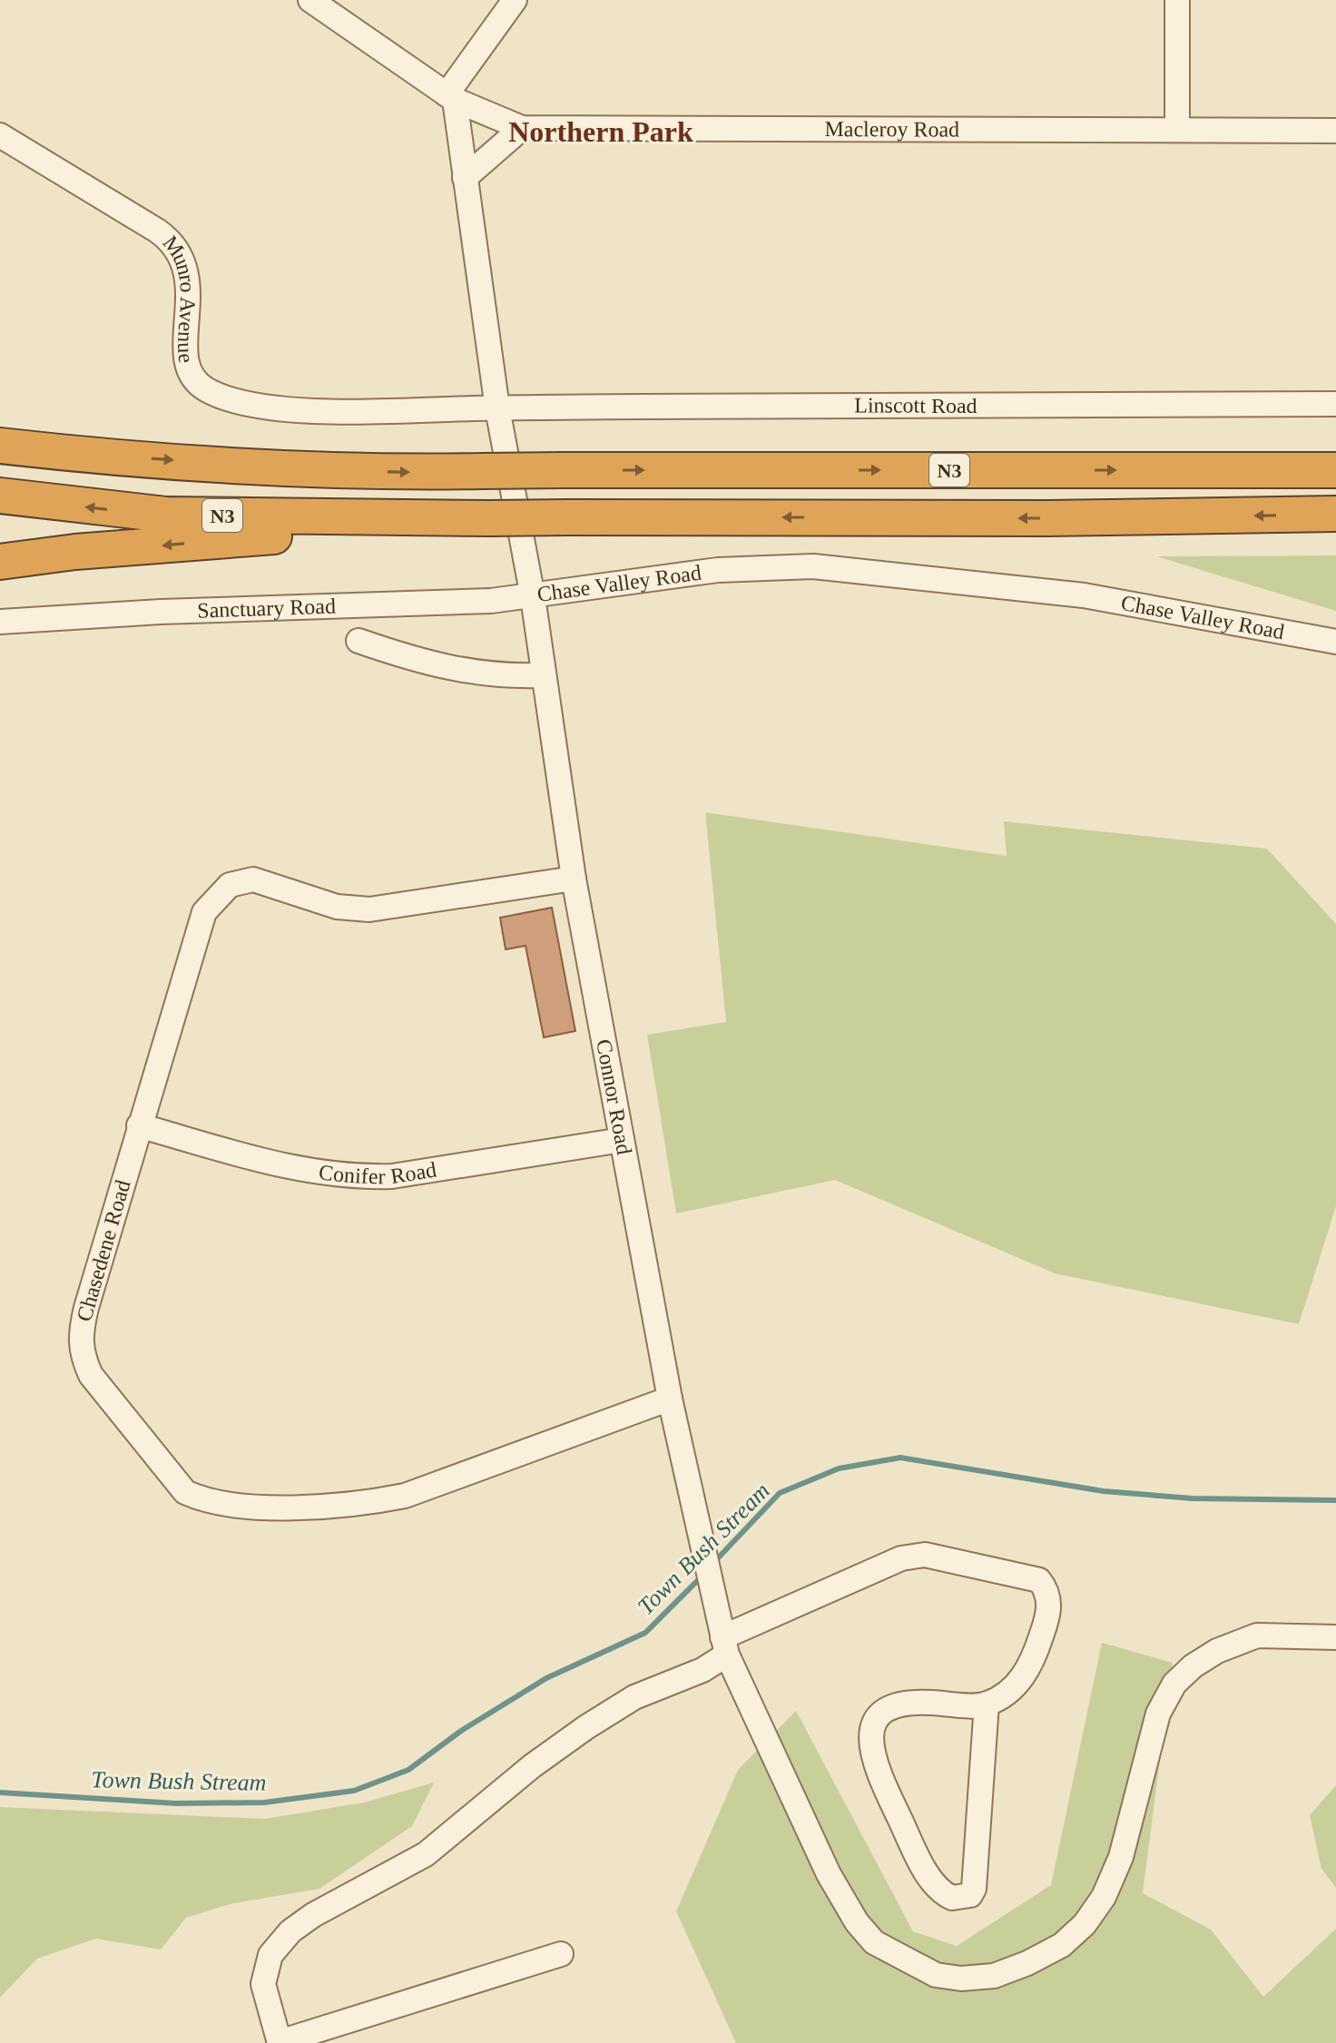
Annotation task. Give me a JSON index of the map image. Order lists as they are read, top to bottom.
{
  "streets": {
    "highway": ["N3"],
    "street": [
      "Macleroy Road",
      "Munro Avenue",
      "Linscott Road",
      "Chase Valley Road",
      "Sanctuary Road",
      "Connor Road",
      "Conifer Road",
      "Chasedene Road"
    ]
  },
  "crossings": [
    ["Macleroy Road", "Chase Valley Road"],
    ["Munro Avenue", "Linscott Road"],
    ["Munro Avenue", "Chase Valley Road"],
    ["Linscott Road", "Chase Valley Road"],
    ["Chase Valley Road", "Sanctuary Road"],
    ["Chase Valley Road", "Connor Road"],
    ["Sanctuary Road", "Connor Road"],
    ["Connor Road", "Conifer Road"],
    ["Connor Road", "Chasedene Road"],
    ["Conifer Road", "Chasedene Road"]
  ],
  "districts": ["Northern Park"],
  "water": ["Town Bush Stream"]
}
